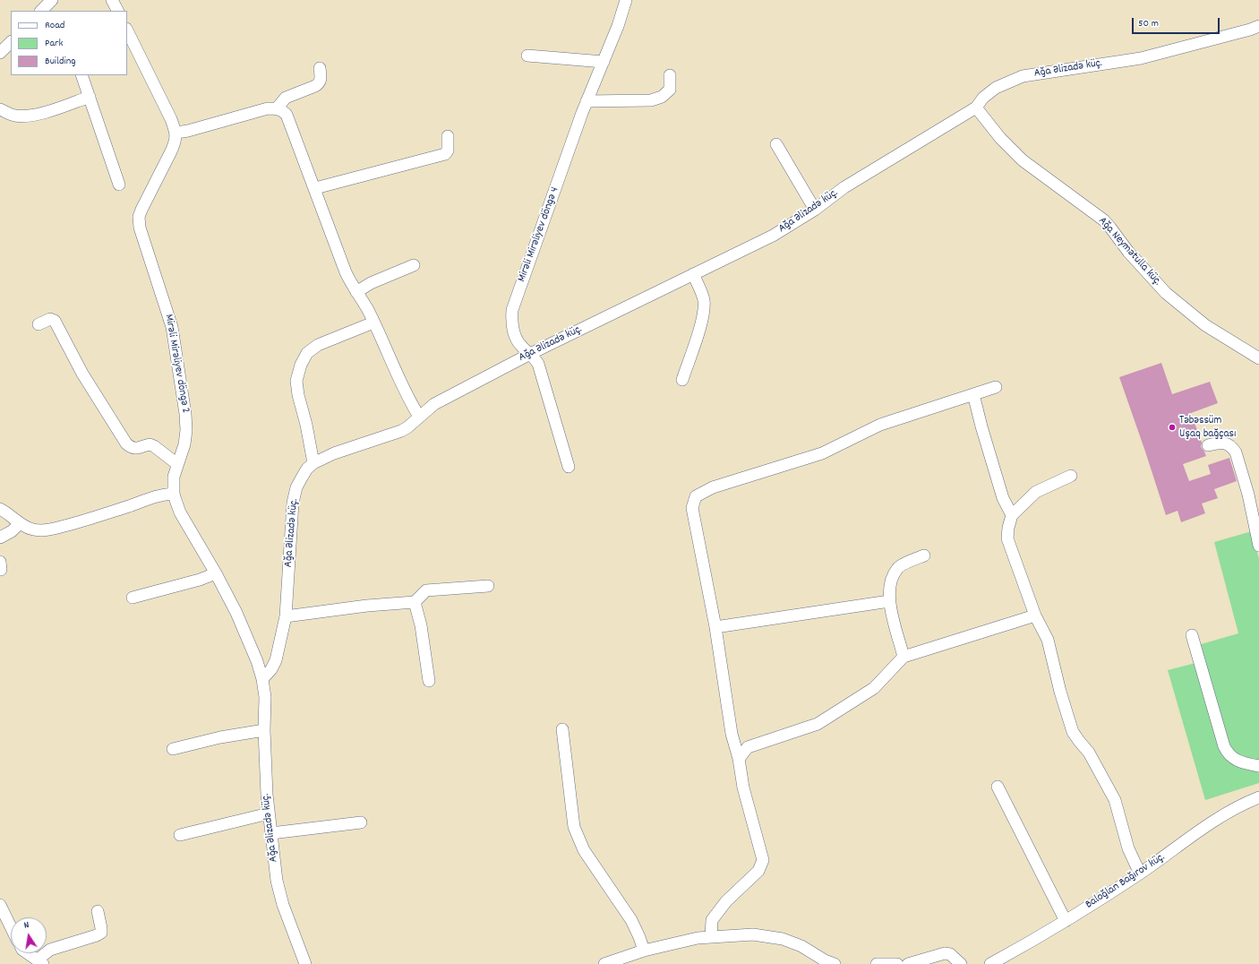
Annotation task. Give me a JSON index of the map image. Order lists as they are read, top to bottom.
{
  "streets": {
    "street": [
      "Ağa Əlizadə küç.",
      "Mirəli Mirəliyev döngə 4",
      "Ağa Neymətulla küç.",
      "Mirəli Mirəliyev döngə 2",
      "Baloğlan Bağırov küç."
    ]
  },
  "crossings": [
    ["Ağa Əlizadə küç.", "Mirəli Mirəliyev döngə 4"],
    ["Ağa Əlizadə küç.", "Ağa Neymətulla küç."],
    ["Ağa Əlizadə küç.", "Mirəli Mirəliyev döngə 2"]
  ],
  "places": ["Təbəssüm Uşaq bağçası"],
  "legend": ["Road", "Park", "Building"],
  "scale_bar": "50 m",
  "north": "top"
}
